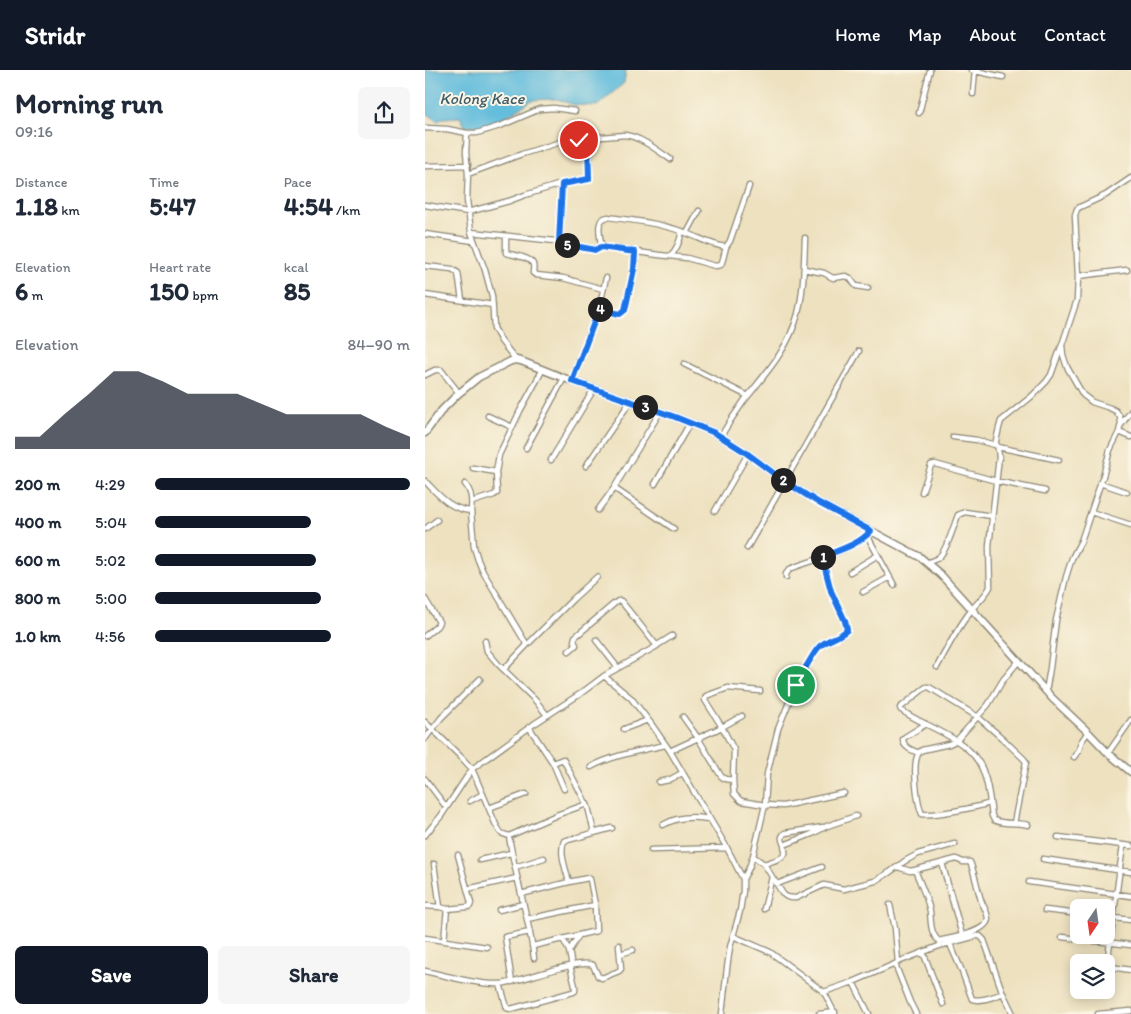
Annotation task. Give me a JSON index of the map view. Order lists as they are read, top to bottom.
{
  "water": ["Kolong Kace"],
  "north": "bottom",
  "page": {
    "header": "Stridr",
    "nav": [
      "Home",
      "Map",
      "About",
      "Contact"
    ],
    "heading": ["Morning run", "09:16"],
    "stats": [
      ["Distance", "1.18 km"],
      ["Time", "5:47"],
      ["Pace", "4:54 /km"],
      ["Elevation", "6 m"],
      ["Heart rate", "150 bpm"],
      ["kcal", "85"]
    ],
    "pins": [
      "5",
      "4",
      "3",
      "2",
      "1"
    ],
    "chart": ["Elevation", "84–90 m"],
    "list": [
      {
        "name": "200 m",
        "note": "4:29"
      },
      {
        "name": "400 m",
        "note": "5:04"
      },
      {
        "name": "600 m",
        "note": "5:02"
      },
      {
        "name": "800 m",
        "note": "5:00"
      },
      {
        "name": "1.0 km",
        "note": "4:56"
      }
    ],
    "buttons": ["Save", "Share"]
  }
}
